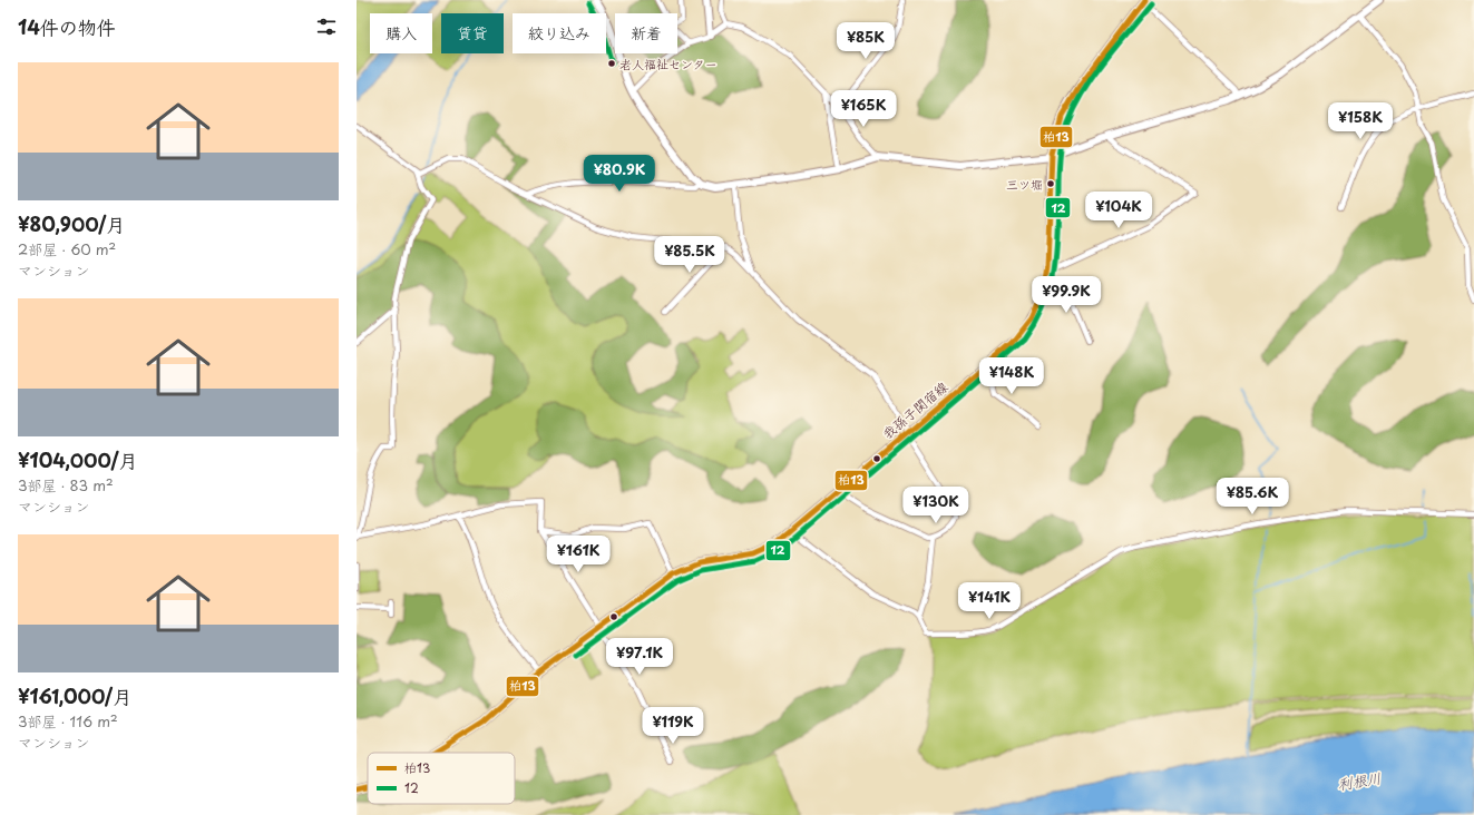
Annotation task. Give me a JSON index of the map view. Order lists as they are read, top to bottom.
{
  "streets": {
    "main road": ["我孫子関宿線"]
  },
  "water": ["利根川"],
  "places": ["老人福祉センター", "三ツ堀"],
  "lines": ["transit line 柏13", "transit line 12"],
  "legend": ["柏13", "12"],
  "page": {
    "heading": "14件の物件",
    "chip": [
      "購入",
      "賃貸",
      "絞り込み",
      "新着"
    ],
    "price": [
      "¥85K",
      "¥165K",
      "¥158K",
      "¥80.9K",
      "¥104K",
      "¥85.5K",
      "¥99.9K",
      "¥148K",
      "¥85.6K",
      "¥130K",
      "¥161K",
      "¥141K",
      "¥97.1K",
      "¥119K"
    ],
    "list": [
      {
        "name": "¥80,900/月",
        "note": "2部屋 · 60 m² · マンション"
      },
      {
        "name": "¥104,000/月",
        "note": "3部屋 · 83 m² · マンション"
      },
      {
        "name": "¥161,000/月",
        "note": "3部屋 · 116 m² · マンション"
      }
    ]
  }
}
